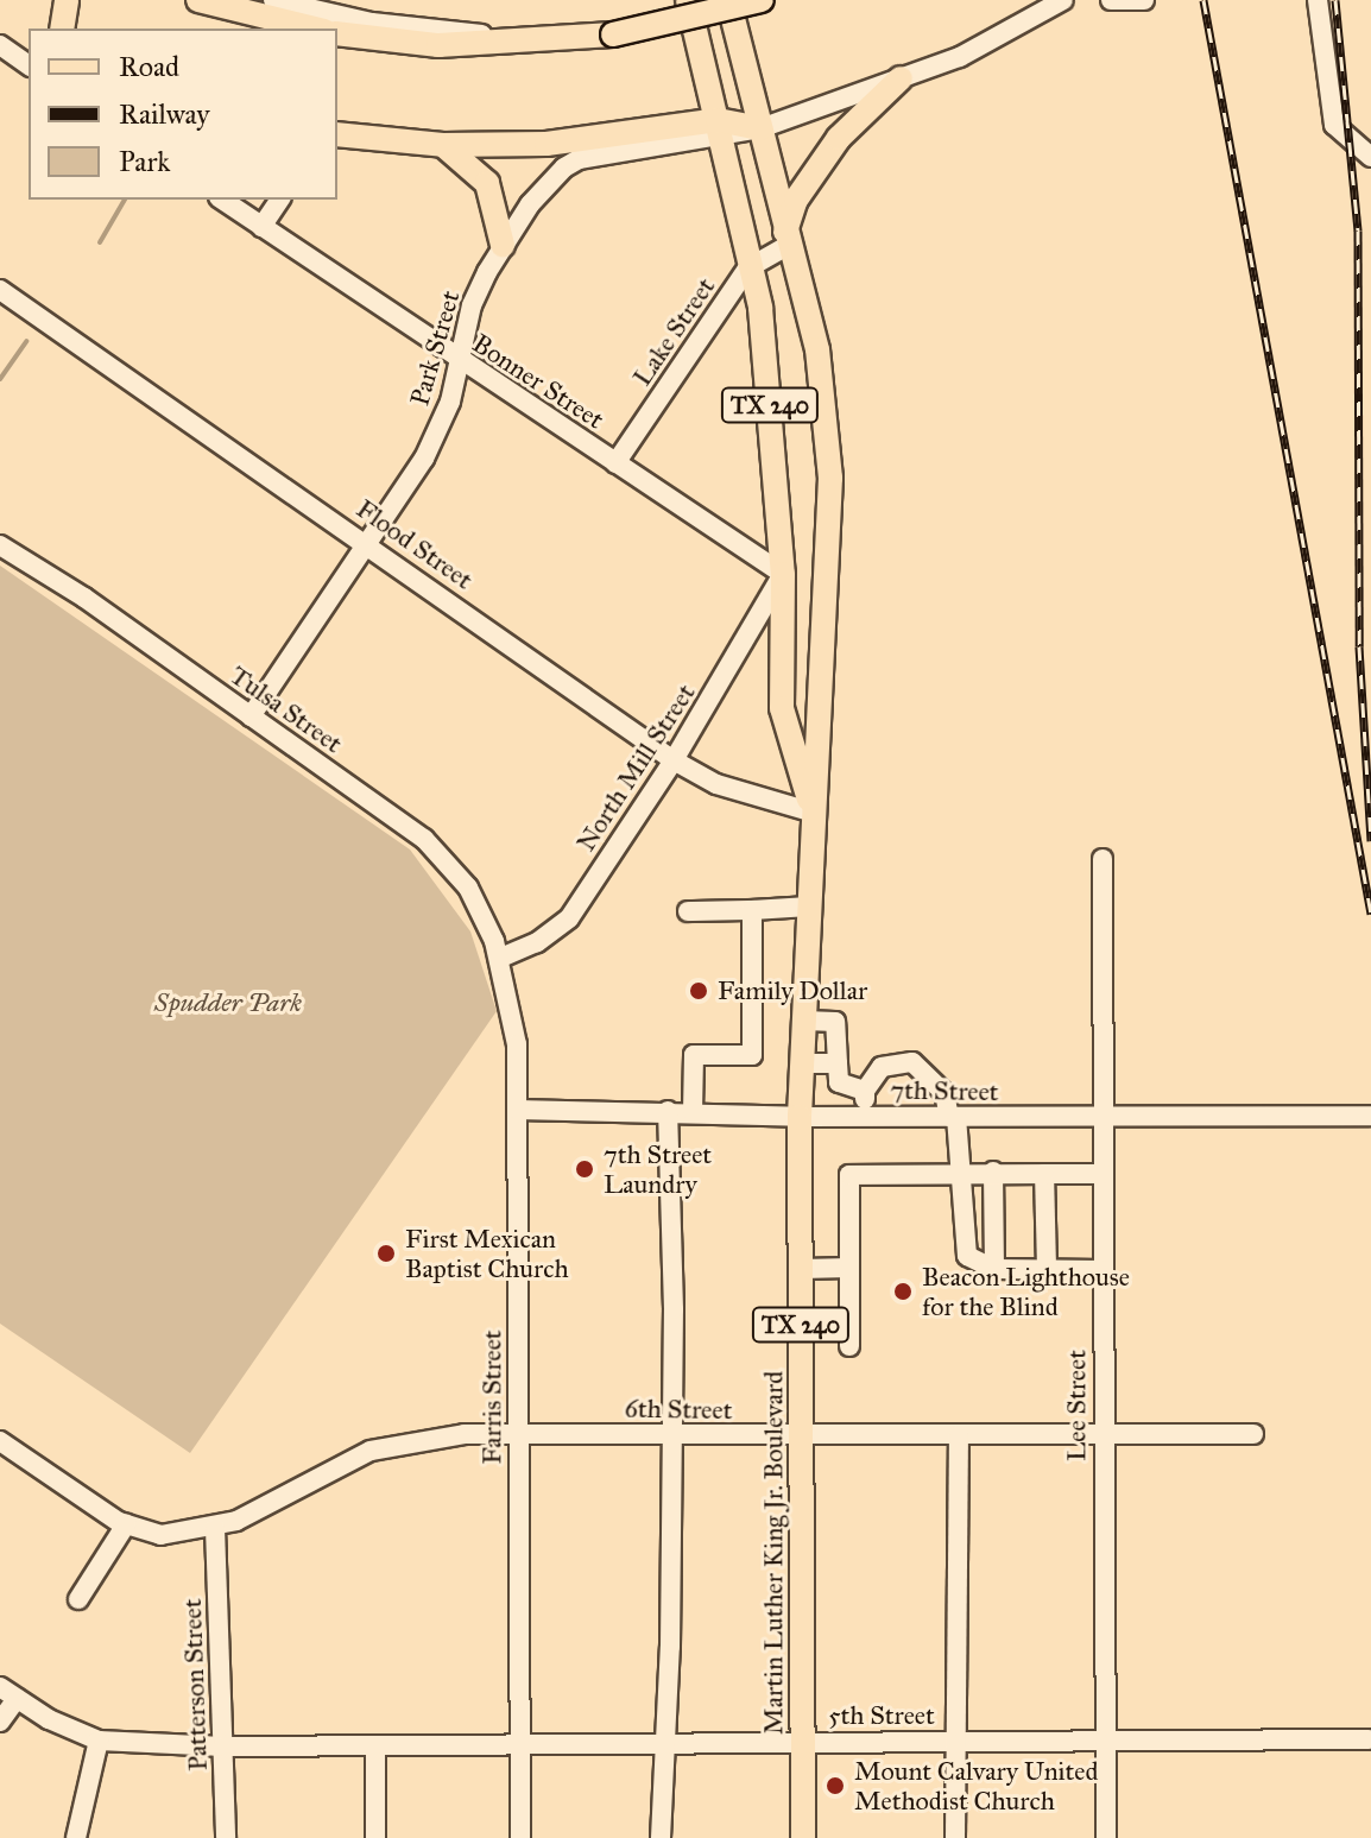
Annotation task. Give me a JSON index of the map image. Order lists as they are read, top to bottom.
{
  "streets": {
    "main road": ["TX 240", "Martin Luther King Jr. Boulevard"],
    "street": [
      "Lake Street",
      "Park Street",
      "Bonner Street",
      "Flood Street",
      "Tulsa Street",
      "North Mill Street",
      "7th Street",
      "Farris Street",
      "Lee Street",
      "6th Street",
      "Patterson Street",
      "5th Street"
    ]
  },
  "crossings": [
    ["Lake Street", "Bonner Street"],
    ["Lake Street", "Martin Luther King Jr. Boulevard"],
    ["Park Street", "Bonner Street"],
    ["Park Street", "Flood Street"],
    ["Park Street", "Tulsa Street"],
    ["Park Street", "Martin Luther King Jr. Boulevard"],
    ["Bonner Street", "North Mill Street"],
    ["Bonner Street", "Martin Luther King Jr. Boulevard"],
    ["Flood Street", "North Mill Street"],
    ["Flood Street", "Martin Luther King Jr. Boulevard"],
    ["Tulsa Street", "North Mill Street"],
    ["Tulsa Street", "Farris Street"],
    ["North Mill Street", "Farris Street"],
    ["North Mill Street", "Martin Luther King Jr. Boulevard"],
    ["7th Street", "Farris Street"],
    ["7th Street", "Lee Street"],
    ["7th Street", "Martin Luther King Jr. Boulevard"],
    ["Farris Street", "6th Street"],
    ["Farris Street", "5th Street"],
    ["Lee Street", "6th Street"],
    ["Lee Street", "5th Street"],
    ["6th Street", "Martin Luther King Jr. Boulevard"],
    ["6th Street", "Patterson Street"],
    ["Martin Luther King Jr. Boulevard", "5th Street"],
    ["Patterson Street", "5th Street"]
  ],
  "parks": ["Spudder Park"],
  "places": [
    "Family Dollar",
    "7th Street Laundry",
    "First Mexican Baptist Church",
    "Beacon Lighthouse for the Blind",
    "Mount Calvary United Methodist Church"
  ],
  "legend": ["Road", "Railway", "Park"]
}
